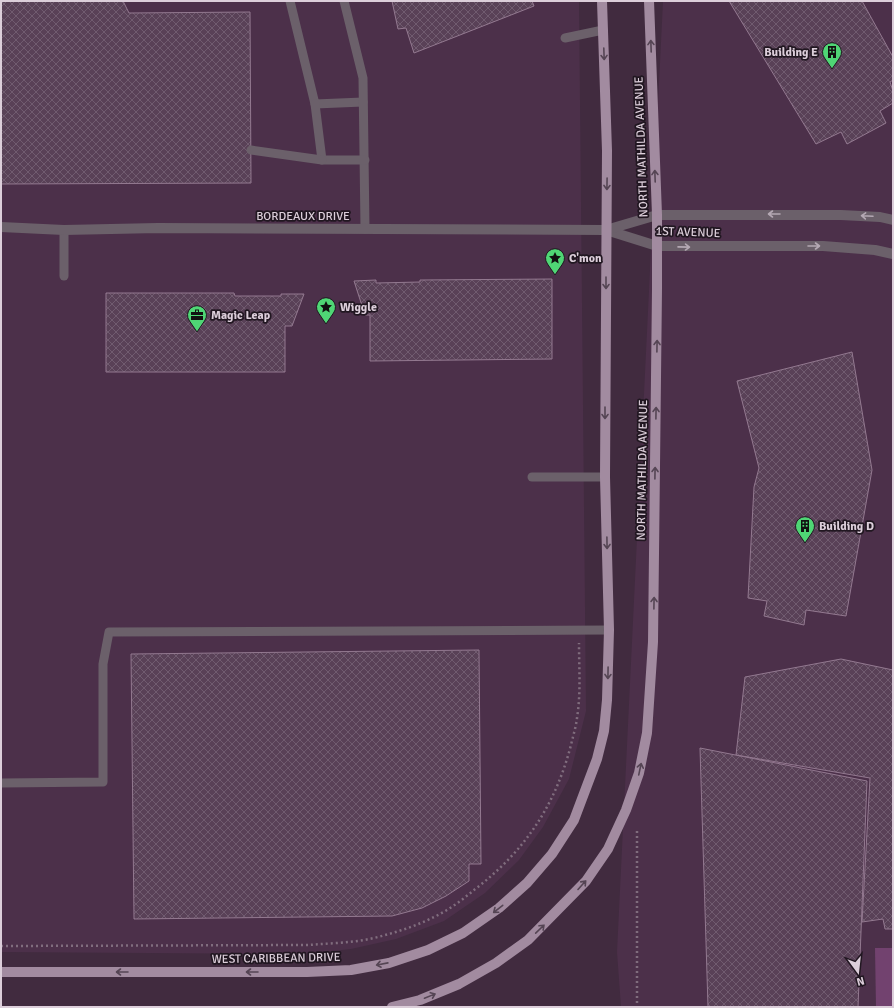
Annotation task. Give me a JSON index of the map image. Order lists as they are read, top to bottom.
{
  "streets": {
    "main road": ["NORTH MATHILDA AVENUE", "WEST CARIBBEAN DRIVE"],
    "street": ["BORDEAUX DRIVE", "1ST AVENUE"]
  },
  "crossings": [
    ["NORTH MATHILDA AVENUE", "1ST AVENUE"],
    ["BORDEAUX DRIVE", "1ST AVENUE"]
  ],
  "one_way": ["WEST CARIBBEAN DRIVE"],
  "places": {
    "building": ["Building E", "Building D"],
    "place": ["C'mon", "Wiggle"],
    "office": ["Magic Leap"]
  },
  "north": "bottom"
}
